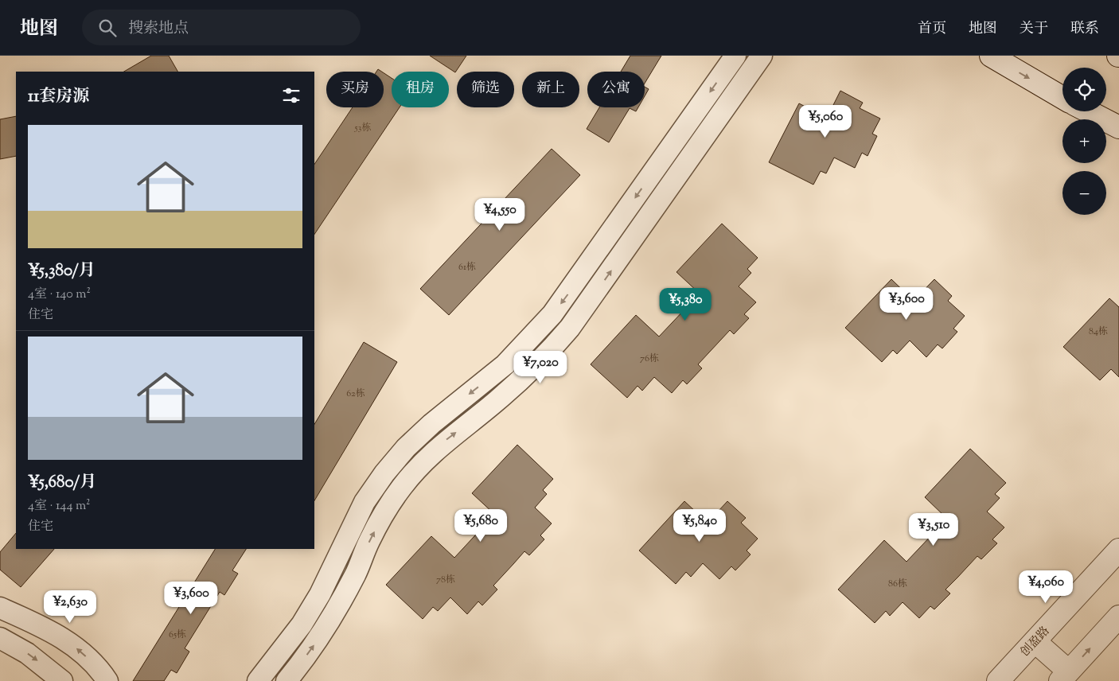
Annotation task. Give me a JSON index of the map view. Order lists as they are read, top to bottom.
{
  "streets": {
    "street": ["创盈路"]
  },
  "house_numbers": [
    "53栋",
    "61栋",
    "84栋",
    "76栋",
    "62栋",
    "78栋",
    "86栋",
    "65栋"
  ],
  "page": {
    "header": "地图",
    "search": "搜索地点",
    "nav": [
      "首页",
      "地图",
      "关于",
      "联系"
    ],
    "map_buttons": ["+", "−"],
    "chip": [
      "买房",
      "租房",
      "筛选",
      "新上",
      "公寓"
    ],
    "heading": "11套房源",
    "price": [
      "¥5,060",
      "¥4,550",
      "¥3,600",
      "¥5,380",
      "¥7,020",
      "¥5,680",
      "¥5,840",
      "¥3,510",
      "¥4,060",
      "¥3,600",
      "¥2,630"
    ],
    "list": [
      {
        "name": "¥5,380/月",
        "note": "4室 · 140 m² · 住宅"
      },
      {
        "name": "¥5,680/月",
        "note": "4室 · 144 m² · 住宅"
      }
    ]
  }
}
